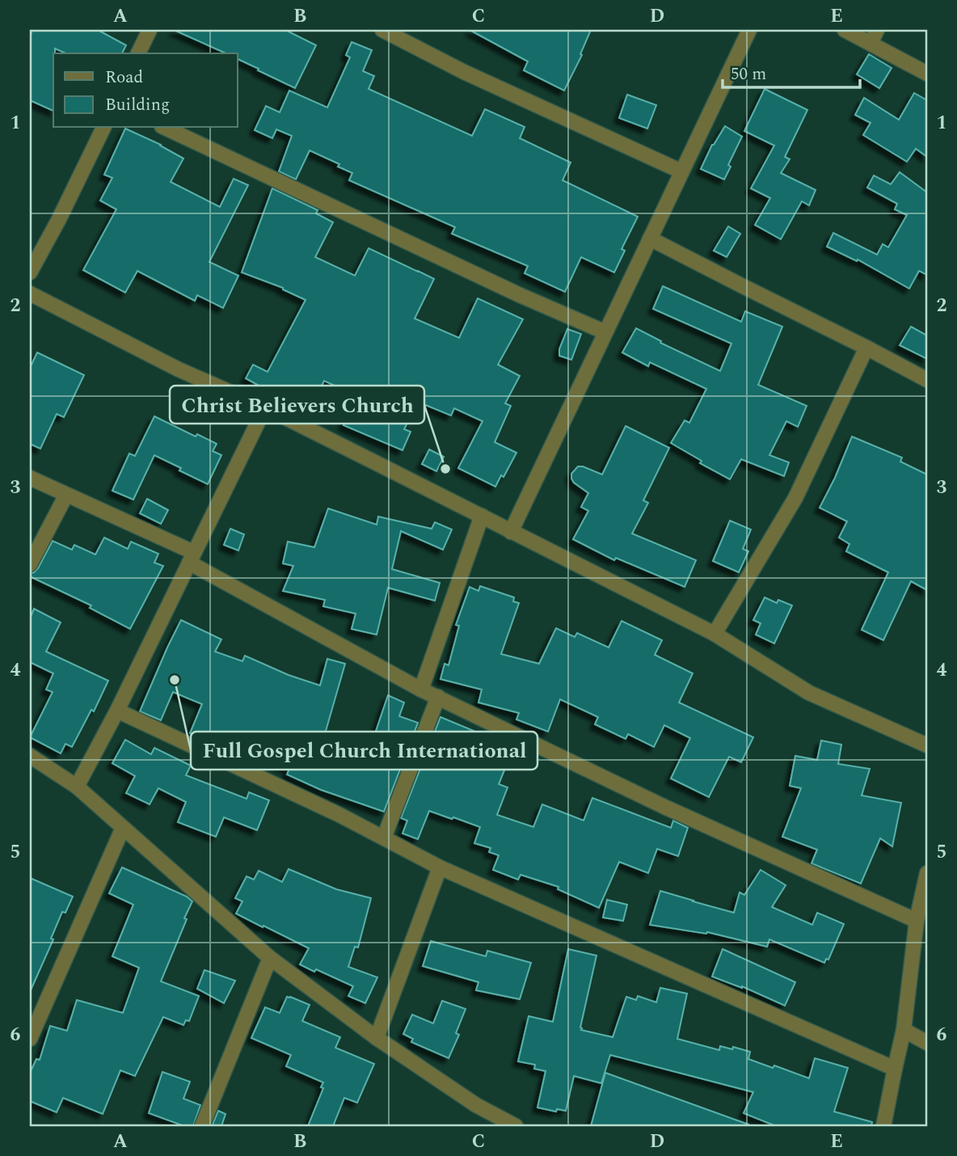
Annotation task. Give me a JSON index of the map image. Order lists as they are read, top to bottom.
{
  "places": ["Christ Believers Church", "Full Gospel Church International"],
  "legend": ["Road", "Building"],
  "scale_bar": "50 m",
  "grid": {
    "columns": [
      "A",
      "B",
      "C",
      "D",
      "E"
    ],
    "rows": [
      "1",
      "2",
      "3",
      "4",
      "5",
      "6"
    ]
  }
}
